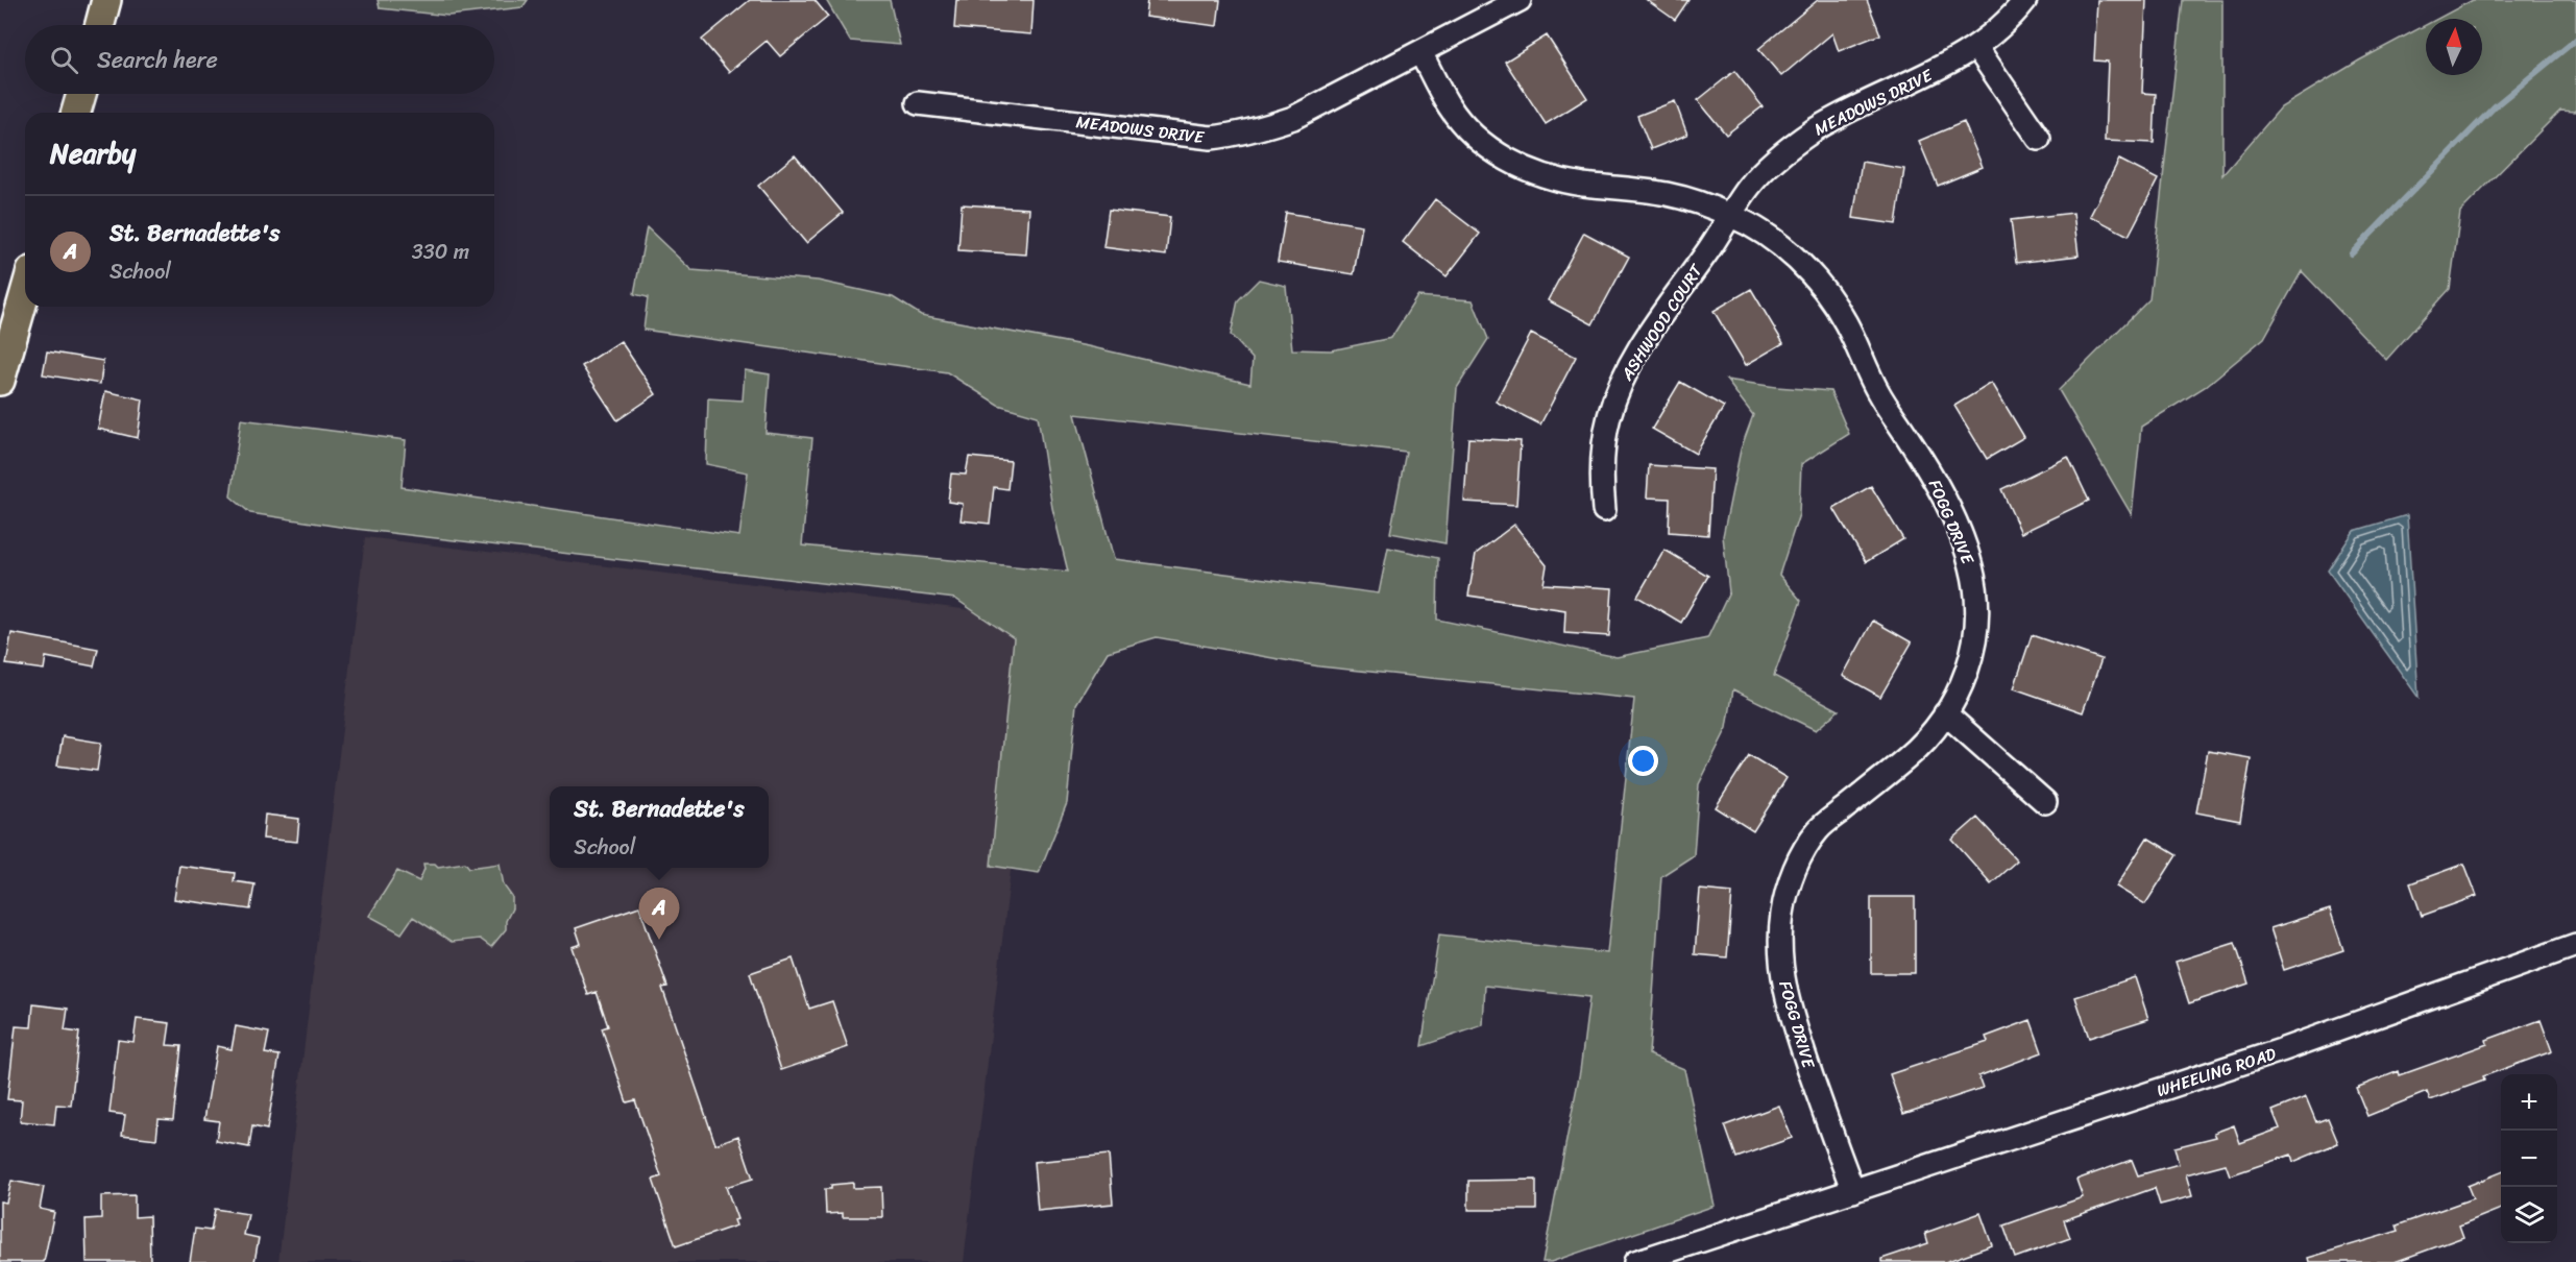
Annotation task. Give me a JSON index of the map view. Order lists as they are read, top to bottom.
{
  "streets": {
    "street": [
      "MEADOWS DRIVE",
      "ASHWOOD COURT",
      "FOGG DRIVE",
      "WHEELING ROAD"
    ]
  },
  "crossings": [
    ["MEADOWS DRIVE", "ASHWOOD COURT"],
    ["MEADOWS DRIVE", "FOGG DRIVE"],
    ["ASHWOOD COURT", "FOGG DRIVE"],
    ["FOGG DRIVE", "WHEELING ROAD"]
  ],
  "north": "top",
  "page": {
    "search": "Search here",
    "heading": "Nearby",
    "list": [
      {
        "mark": "A",
        "name": "St. Bernadette's",
        "note": "School",
        "value": "330 m"
      }
    ],
    "popup": ["St. Bernadette's", "School"],
    "pins": "A",
    "map_buttons": ["+", "−"]
  }
}
